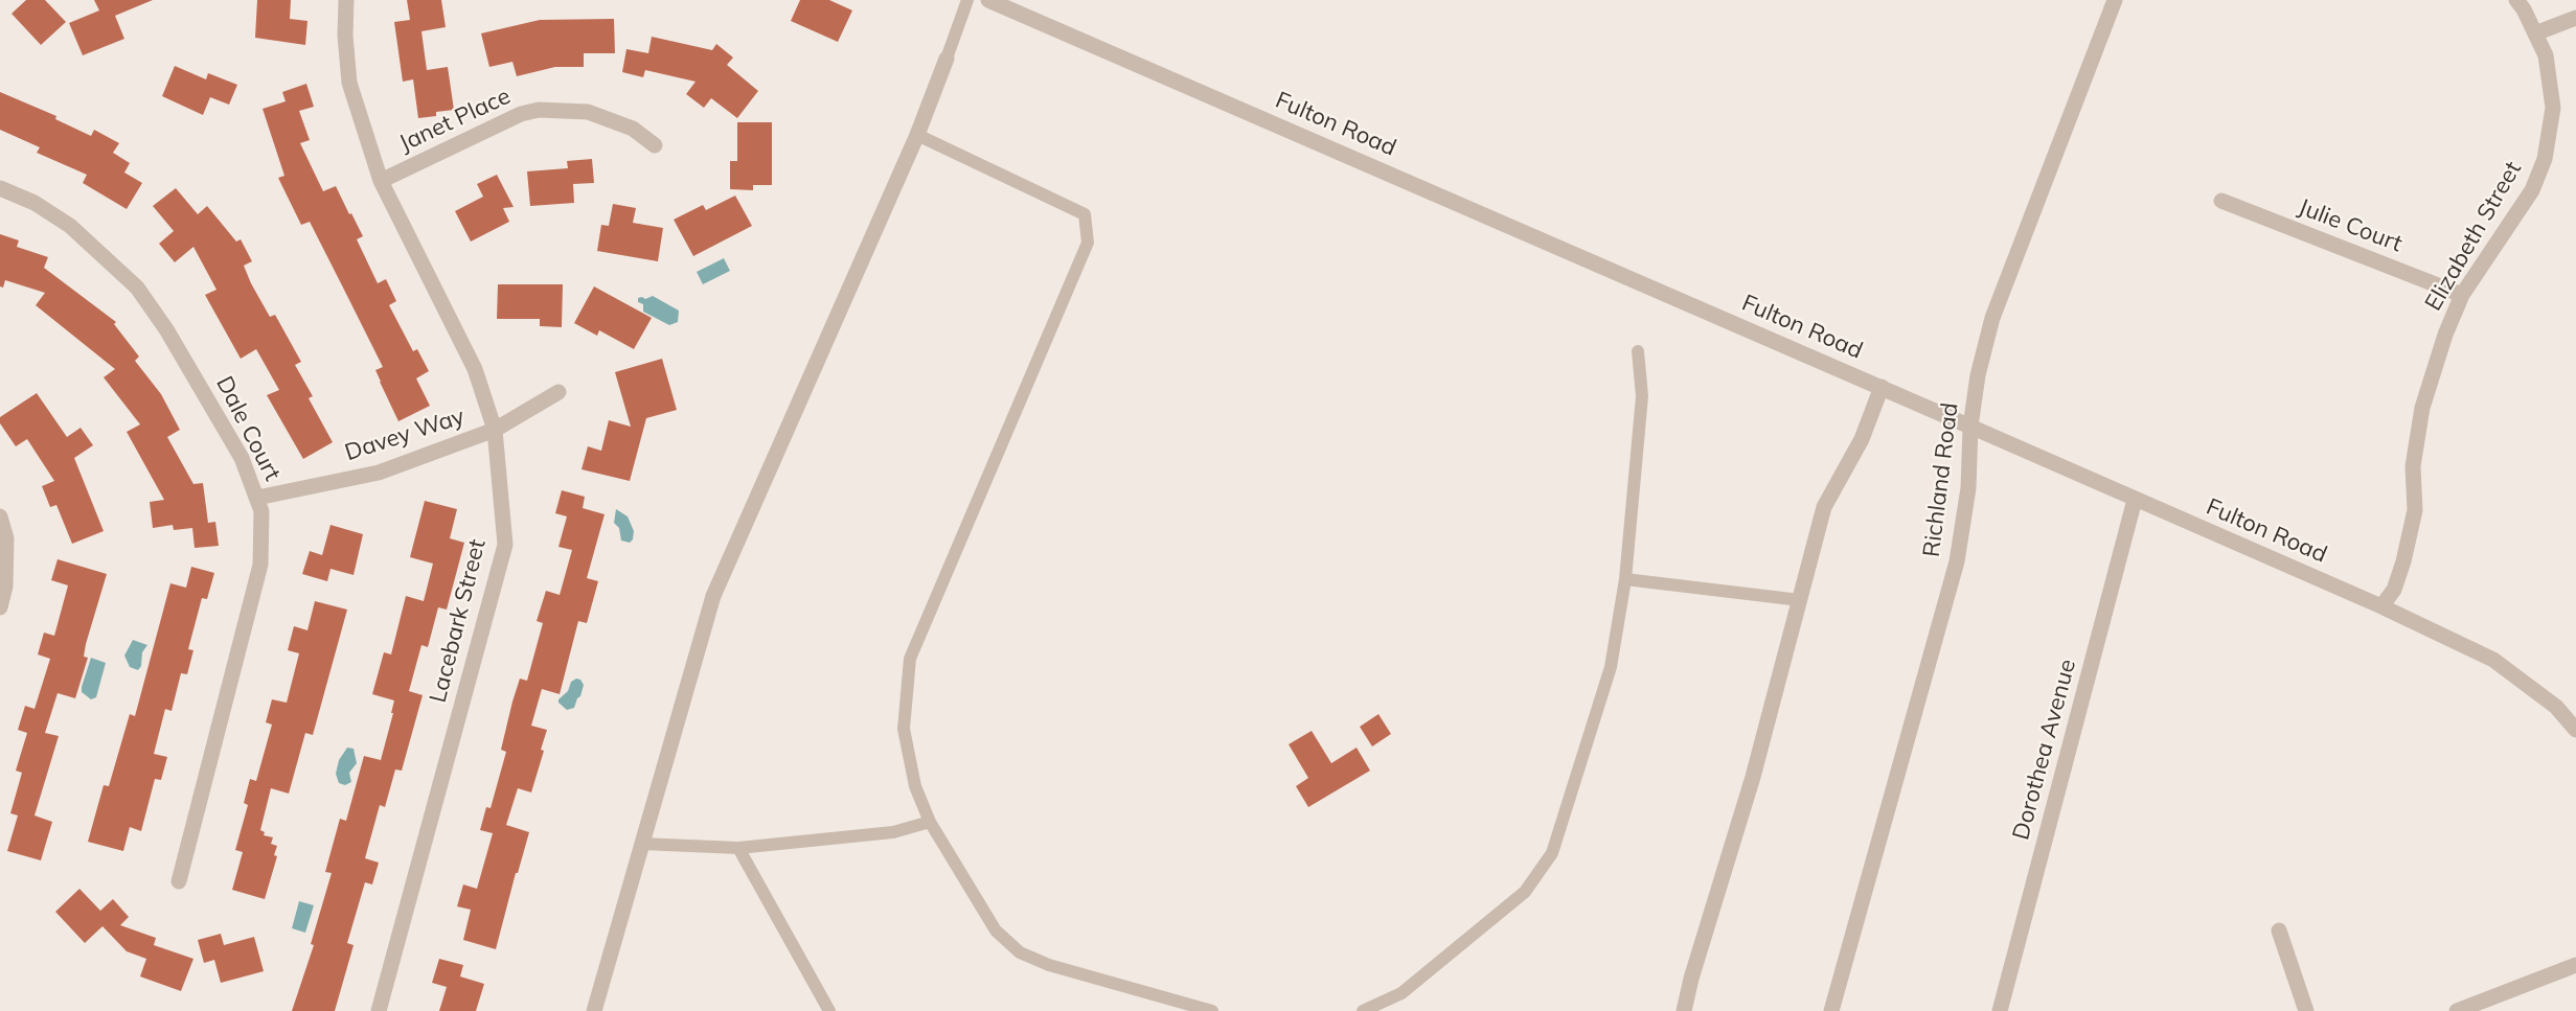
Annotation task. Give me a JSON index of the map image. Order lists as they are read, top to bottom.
{
  "streets": {
    "street": [
      "Janet Place",
      "Fulton Road",
      "Julie Court",
      "Elizabeth Street",
      "Dale Court",
      "Davey Way",
      "Richland Road",
      "Lacebark Street",
      "Dorothea Avenue"
    ]
  },
  "crossings": [
    ["Janet Place", "Lacebark Street"],
    ["Fulton Road", "Elizabeth Street"],
    ["Fulton Road", "Richland Road"],
    ["Fulton Road", "Dorothea Avenue"],
    ["Julie Court", "Elizabeth Street"],
    ["Dale Court", "Davey Way"],
    ["Davey Way", "Lacebark Street"]
  ]
}
